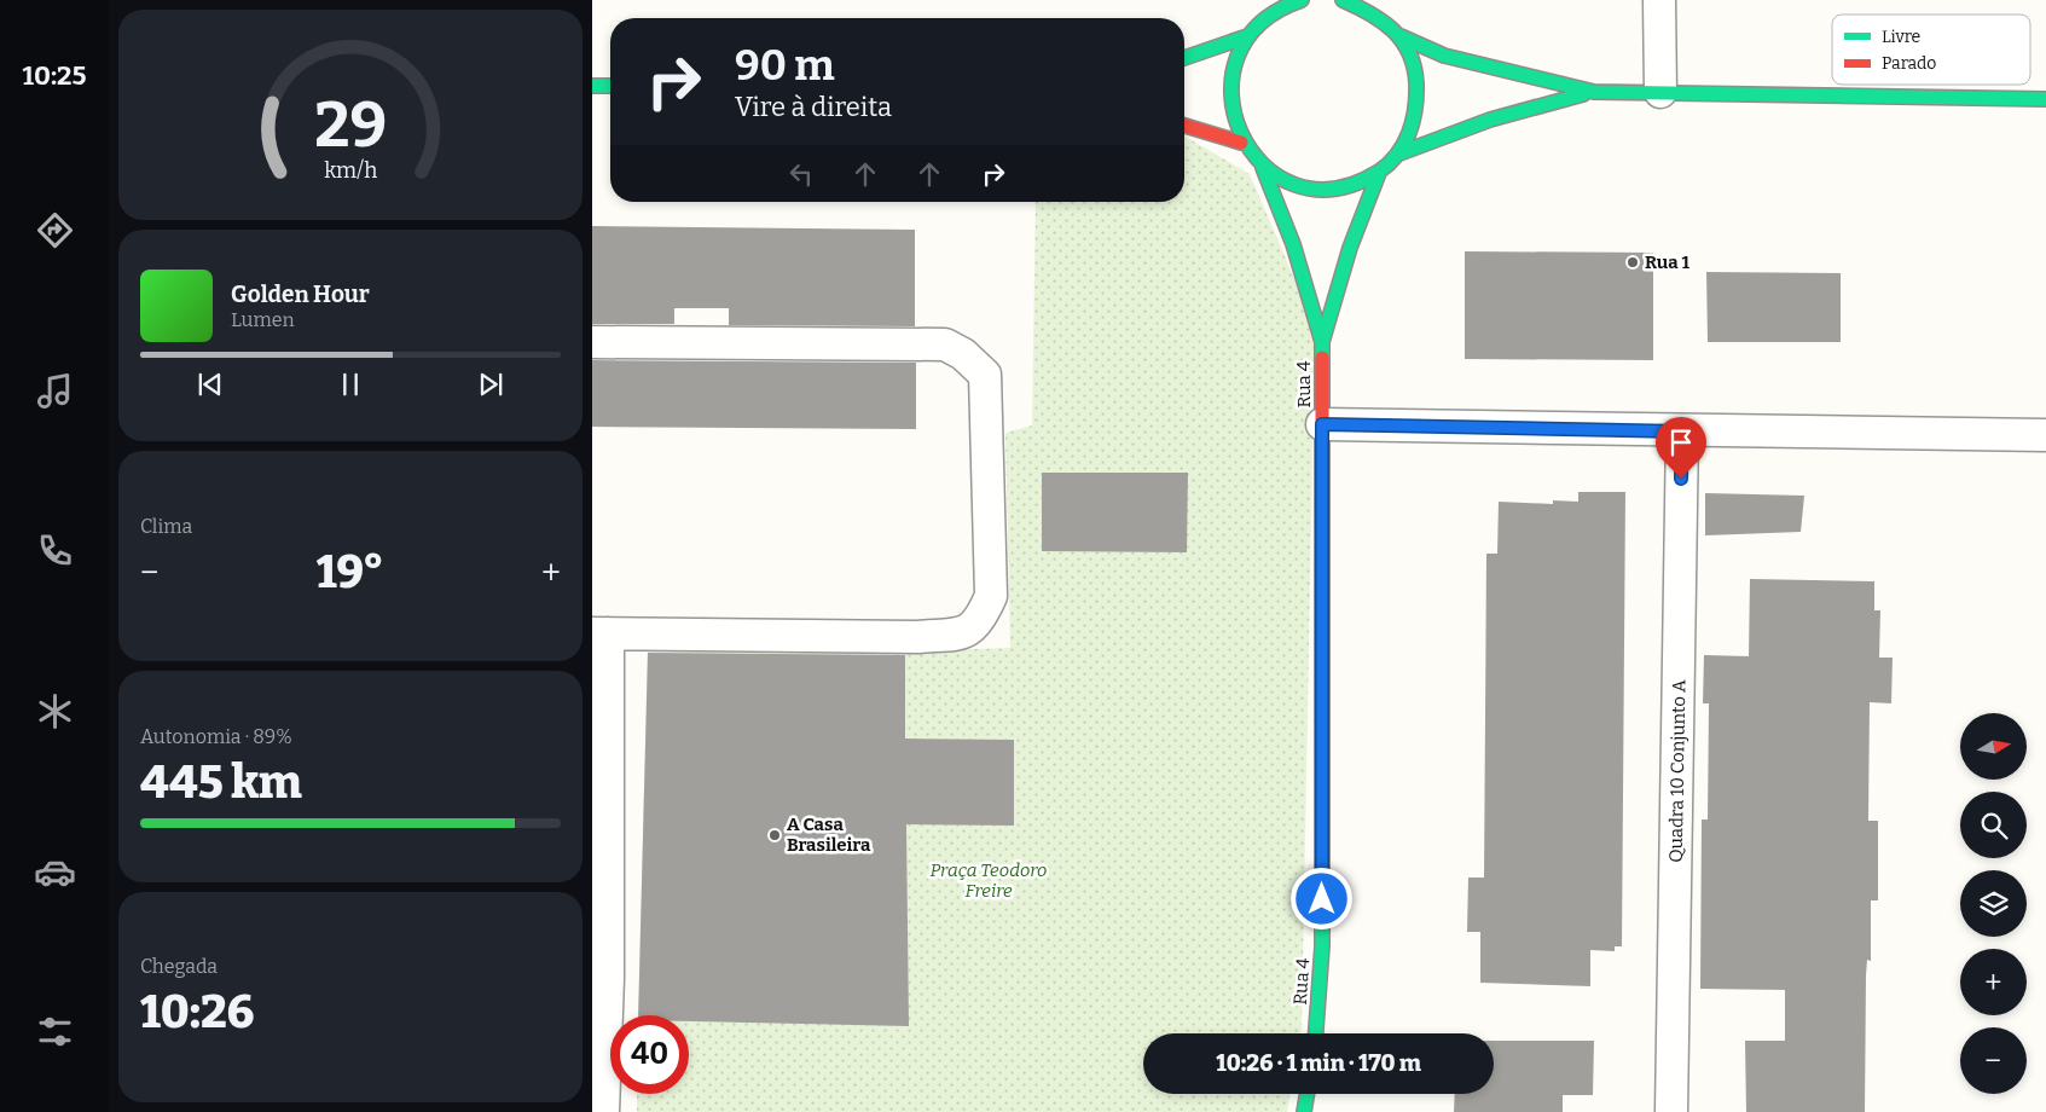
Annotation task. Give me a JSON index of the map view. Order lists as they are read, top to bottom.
{
  "streets": {
    "street": ["Rua 4", "Quadra 10 Conjunto A"]
  },
  "parks": ["Praça Teodoro Freire"],
  "places": ["Rua 1", "A Casa Brasileira"],
  "legend": ["Livre", "Parado"],
  "north": "right",
  "page": {
    "tabs": "10:25",
    "turn": ["90 m", "Vire à direita"],
    "song": ["Golden Hour", "Lumen"],
    "tile": [
      "Clima",
      ["Autonomia · 89%", "445 km"],
      ["Chegada", "10:26"]
    ],
    "heat": ["−", "19°", "+"],
    "map_buttons": ["+", "−"],
    "limit": "40",
    "trip": "10:26 · 1 min · 170 m",
    "gauge": ["29", "km/h"]
  }
}
